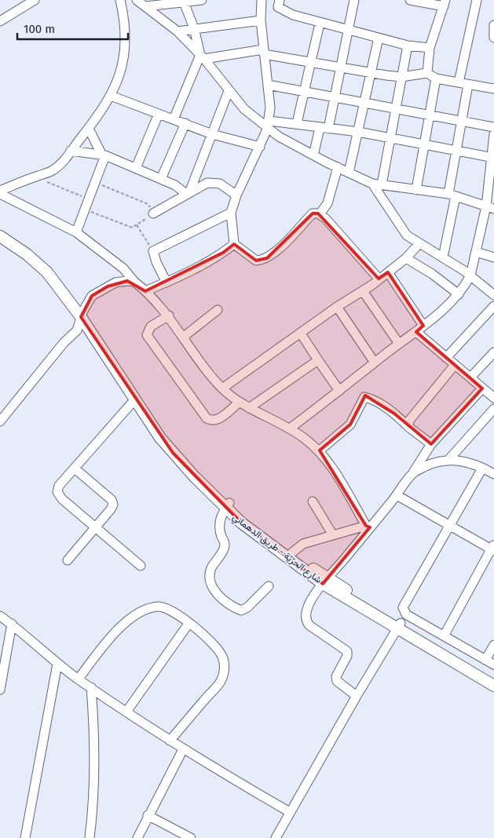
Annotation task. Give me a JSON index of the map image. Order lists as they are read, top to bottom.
{
  "streets": {
    "main road": ["شارع الحرّيّة - طريق الدهماني"]
  },
  "scale_bar": "100 m"
}
